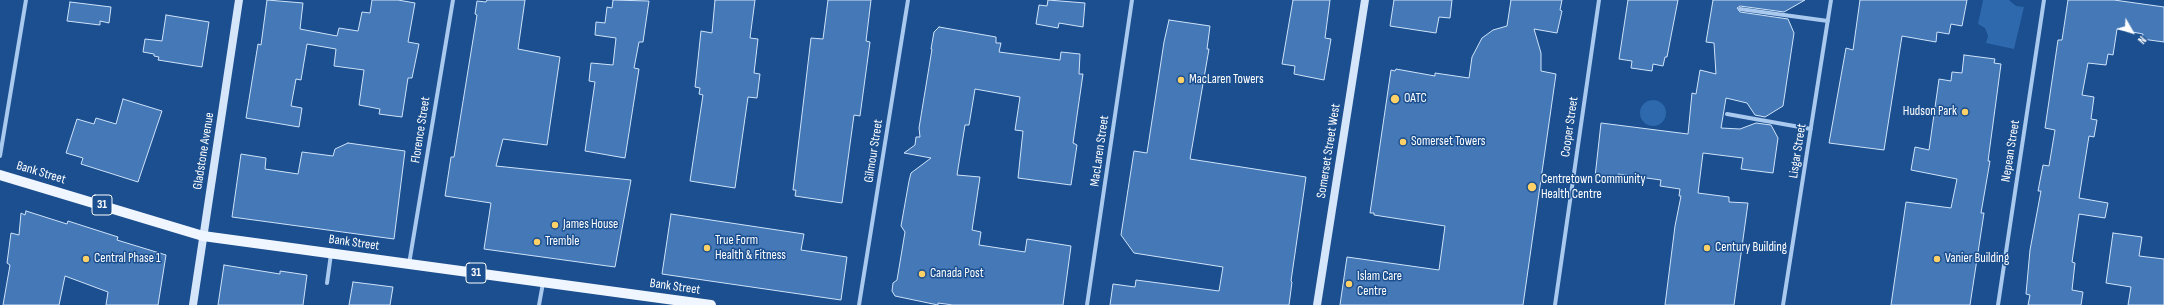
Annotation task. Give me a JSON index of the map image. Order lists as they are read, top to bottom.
{
  "streets": {
    "main road": [
      "Gladstone Avenue",
      "Somerset Street West",
      "Bank Street",
      "31"
    ],
    "street": [
      "Cooper Street",
      "Florence Street",
      "Gilmour Street",
      "MacLaren Street",
      "Lisgar Street",
      "Nepean Street"
    ]
  },
  "crossings": [
    ["Florence Street", "Bank Street"],
    ["Gladstone Avenue", "Bank Street"]
  ],
  "places": [
    "MacLaren Towers",
    "OATC",
    "Hudson Park",
    "Somerset Towers",
    "Centretown Community Health Centre",
    "James House",
    "Tremble",
    "True Form Health & Fitness",
    "Century Building",
    "Central Phase 1",
    "Vanier Building",
    "Canada Post",
    "Islam Care Centre"
  ],
  "north": "bottom right"
}
